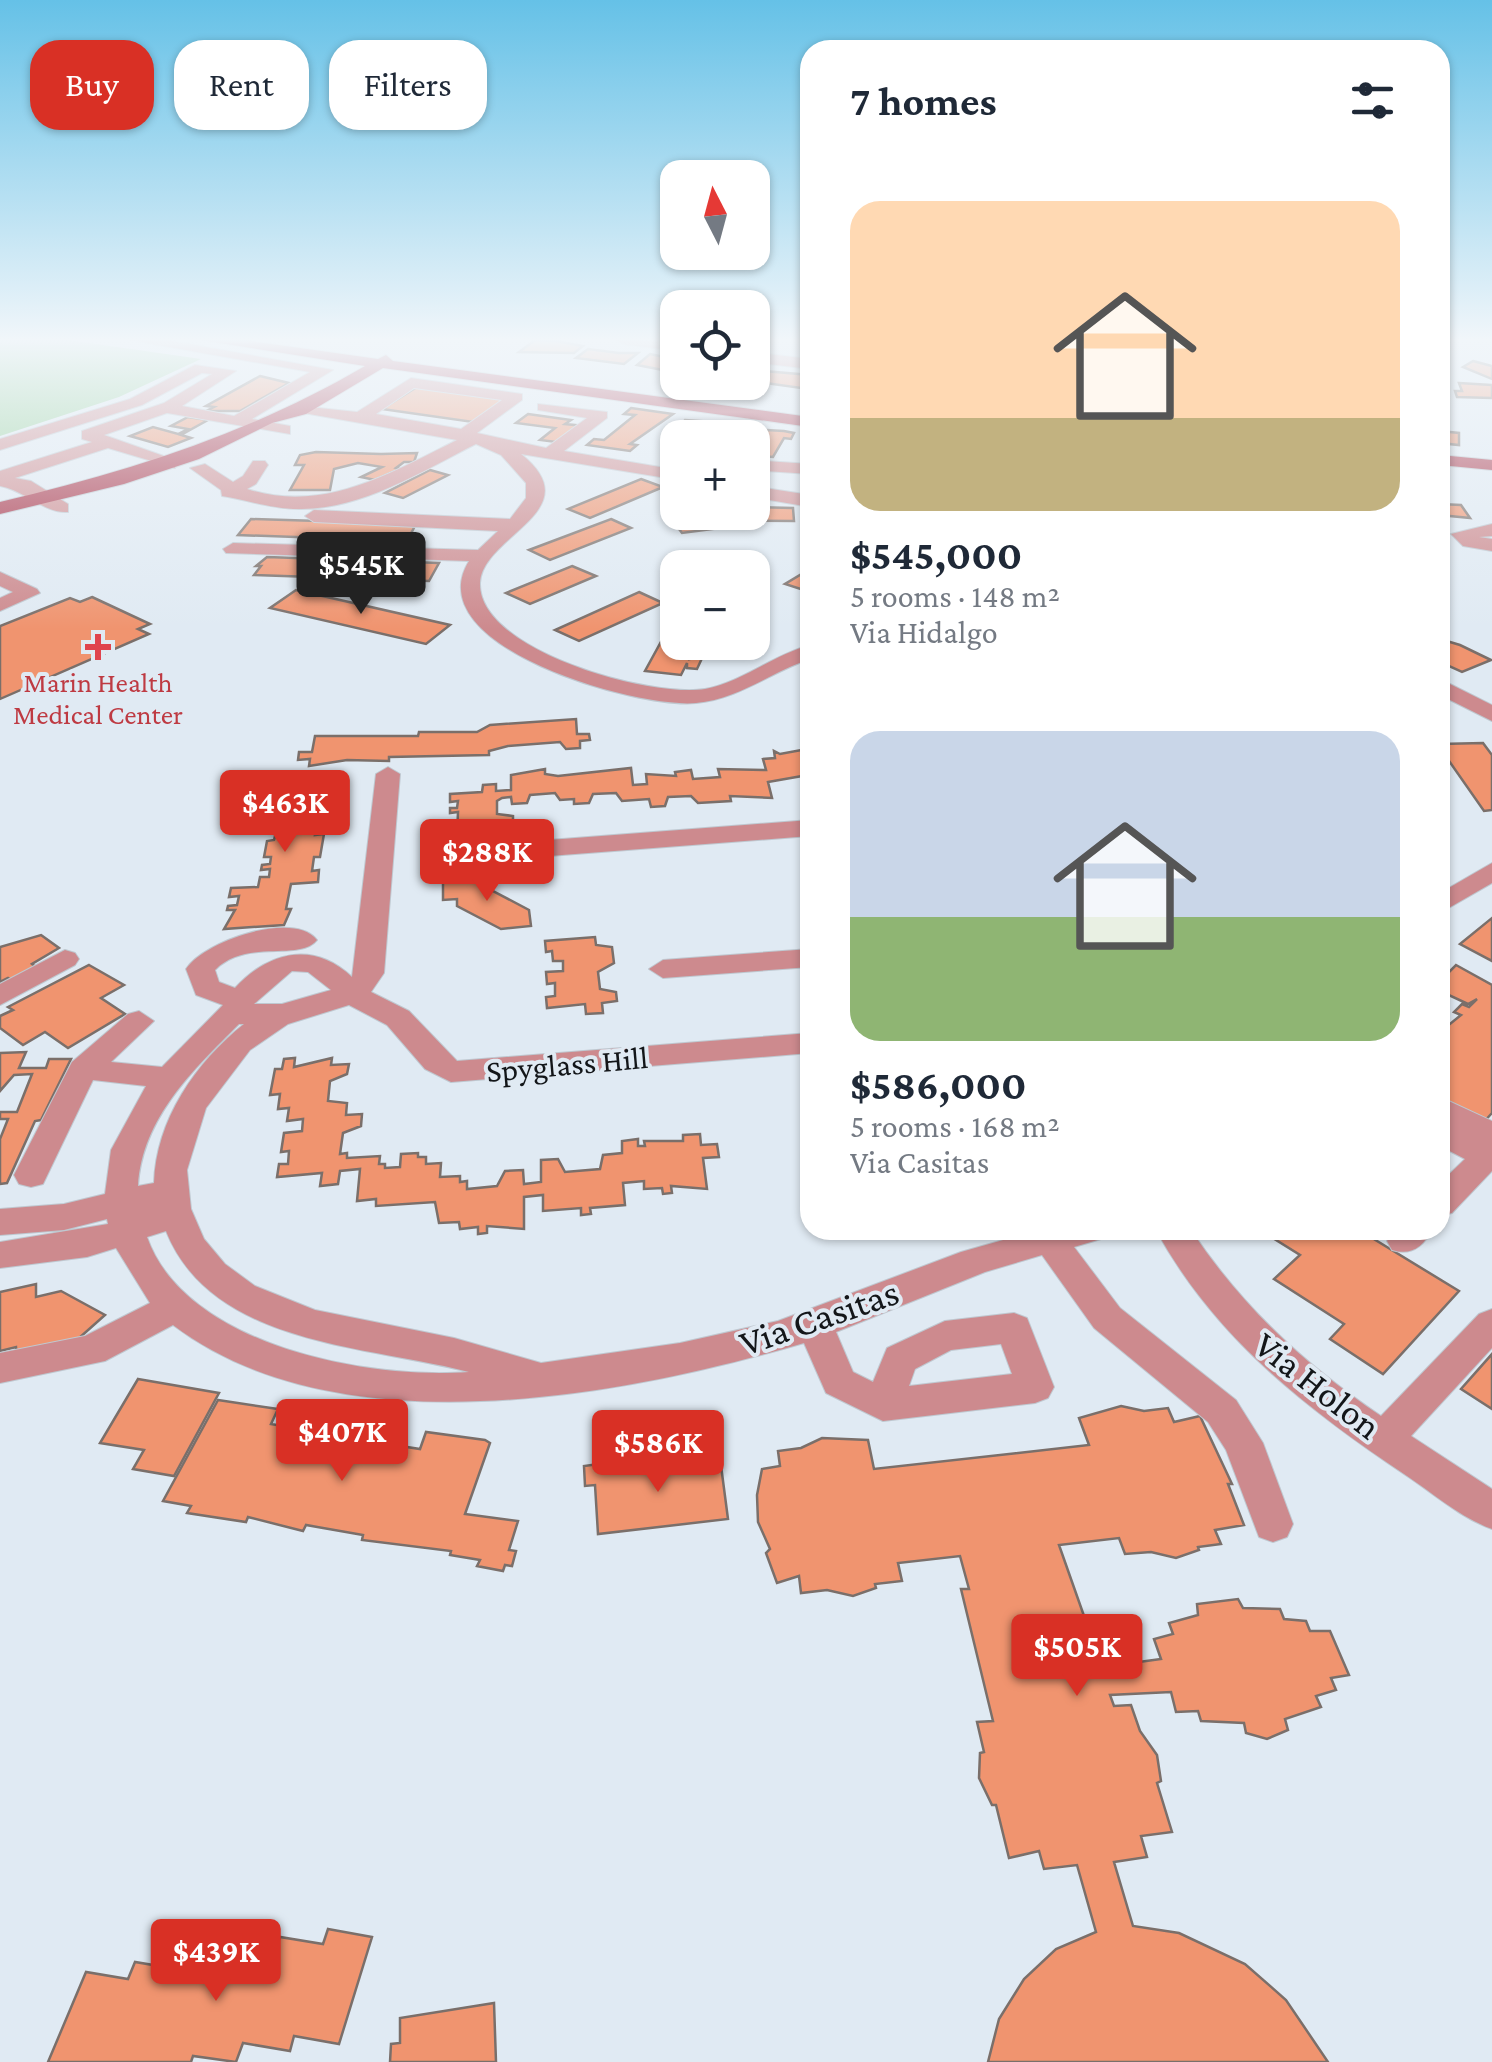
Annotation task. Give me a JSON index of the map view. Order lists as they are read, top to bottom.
{
  "streets": {
    "street": ["Spyglass Hill", "Via Casitas", "Via Holon"]
  },
  "places": {
    "health": ["Marin Health Medical Center"]
  },
  "north": "top",
  "page": {
    "chip": ["Buy", "Rent", "Filters"],
    "heading": "7 homes",
    "map_buttons": ["+", "−"],
    "list": [
      {
        "name": "$545,000",
        "note": "5 rooms · 148 m² · Via Hidalgo"
      },
      {
        "name": "$586,000",
        "note": "5 rooms · 168 m² · Via Casitas"
      }
    ],
    "price": [
      "$545K",
      "$463K",
      "$288K",
      "$407K",
      "$586K",
      "$505K",
      "$439K"
    ]
  }
}
